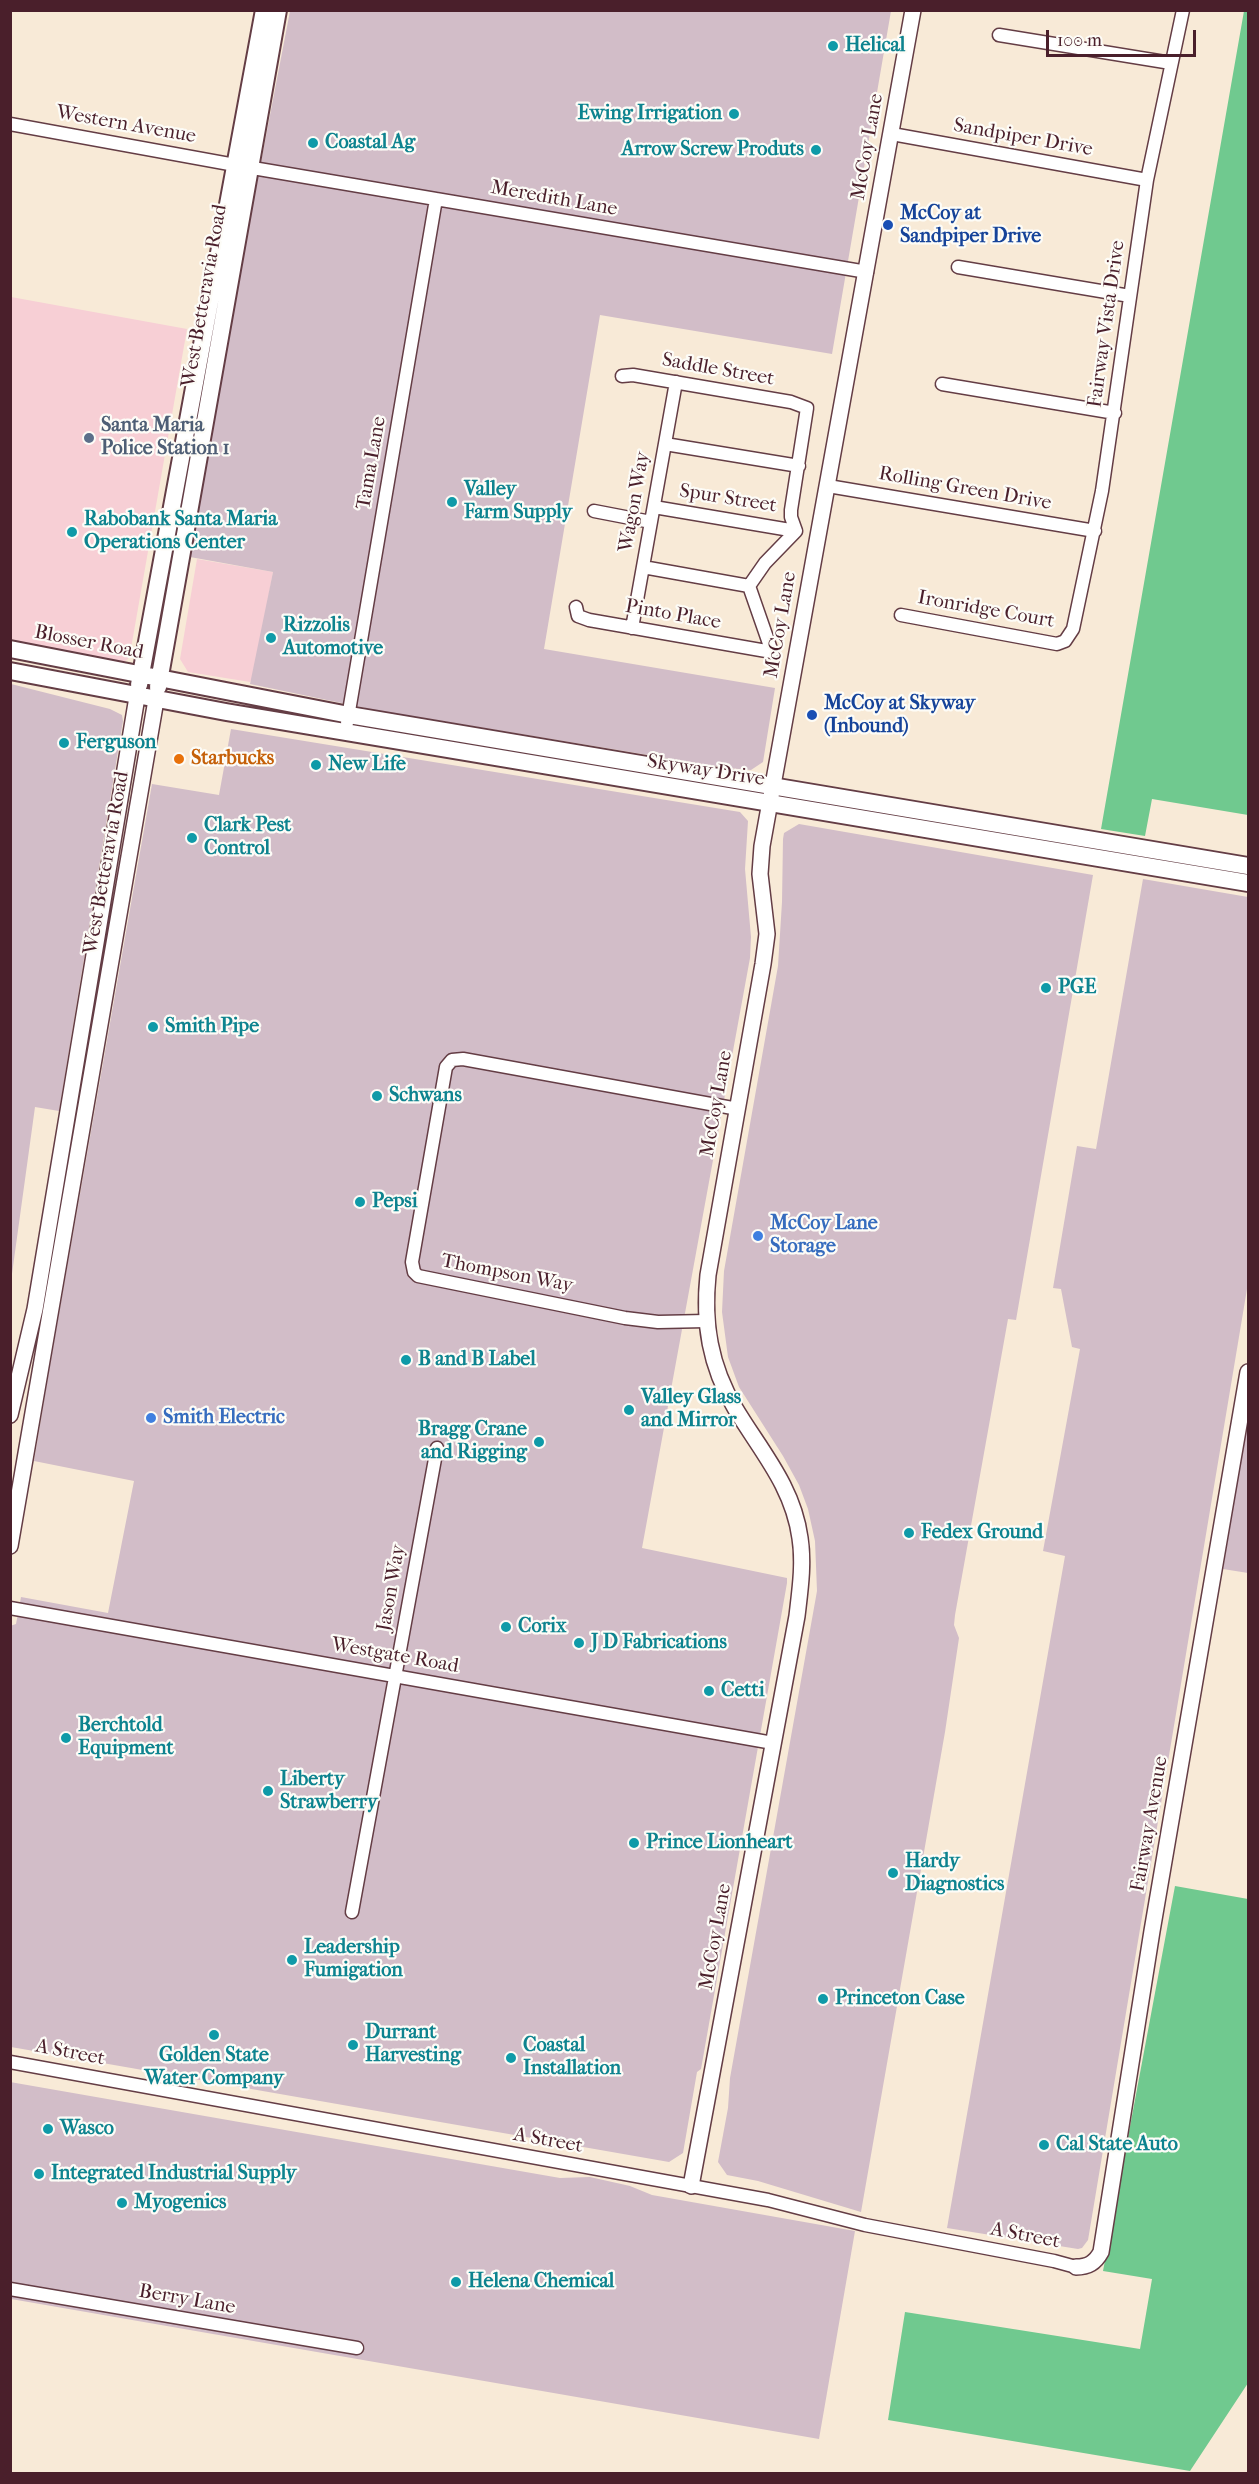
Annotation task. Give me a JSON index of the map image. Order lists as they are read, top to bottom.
{
  "streets": {
    "main road": ["West Betteravia Road", "Blosser Road", "Skyway Drive"],
    "street": [
      "Western Avenue",
      "Sandpiper Drive",
      "McCoy Lane",
      "Meredith Lane",
      "Fairway Vista Drive",
      "Saddle Street",
      "Tama Lane",
      "Rolling Green Drive",
      "Spur Street",
      "Wagon Way",
      "Ironridge Court",
      "Pinto Place",
      "Thompson Way",
      "Jason Way",
      "Westgate Road",
      "Fairway Avenue",
      "A Street",
      "Berry Lane"
    ]
  },
  "crossings": [
    ["Western Avenue", "Meredith Lane"],
    ["Western Avenue", "West Betteravia Road"],
    ["Sandpiper Drive", "McCoy Lane"],
    ["Sandpiper Drive", "Fairway Vista Drive"],
    ["McCoy Lane", "Meredith Lane"],
    ["McCoy Lane", "Rolling Green Drive"],
    ["McCoy Lane", "Skyway Drive"],
    ["McCoy Lane", "Thompson Way"],
    ["McCoy Lane", "Westgate Road"],
    ["McCoy Lane", "A Street"],
    ["Meredith Lane", "West Betteravia Road"],
    ["Meredith Lane", "Tama Lane"],
    ["West Betteravia Road", "Blosser Road"],
    ["West Betteravia Road", "Skyway Drive"],
    ["Fairway Vista Drive", "Rolling Green Drive"],
    ["Fairway Vista Drive", "Ironridge Court"],
    ["Saddle Street", "Wagon Way"],
    ["Tama Lane", "Skyway Drive"],
    ["Spur Street", "Wagon Way"],
    ["Wagon Way", "Pinto Place"],
    ["Blosser Road", "Skyway Drive"],
    ["Jason Way", "Westgate Road"],
    ["Fairway Avenue", "A Street"]
  ],
  "places": [
    "Helical",
    "Ewing Irrigation",
    "Coastal Ag",
    "Arrow Screw Produts",
    "McCoy at Sandpiper Drive",
    "Santa Maria Police Station 1",
    "Valley Farm Supply",
    "Rabobank Santa Maria Operations Center",
    "Rizzolis Automotive",
    "McCoy at Skyway (Inbound)",
    "Ferguson",
    "Starbucks",
    "New Life",
    "Clark Pest Control",
    "PGE",
    "Smith Pipe",
    "Schwans",
    "Pepsi",
    "McCoy Lane Storage",
    "B and B Label",
    "Valley Glass and Mirror",
    "Smith Electric",
    "Bragg Crane and Rigging",
    "Fedex Ground",
    "Corix",
    "J D Fabrications",
    "Cetti",
    "Berchtold Equipment",
    "Liberty Strawberry",
    "Prince Lionheart",
    "Hardy Diagnostics",
    "Leadership Fumigation",
    "Princeton Case",
    "Golden State Water Company",
    "Durrant Harvesting",
    "Coastal Installation",
    "Wasco",
    "Cal State Auto",
    "Integrated Industrial Supply",
    "Myogenics",
    "Helena Chemical"
  ],
  "scale_bar": "100 m"
}
